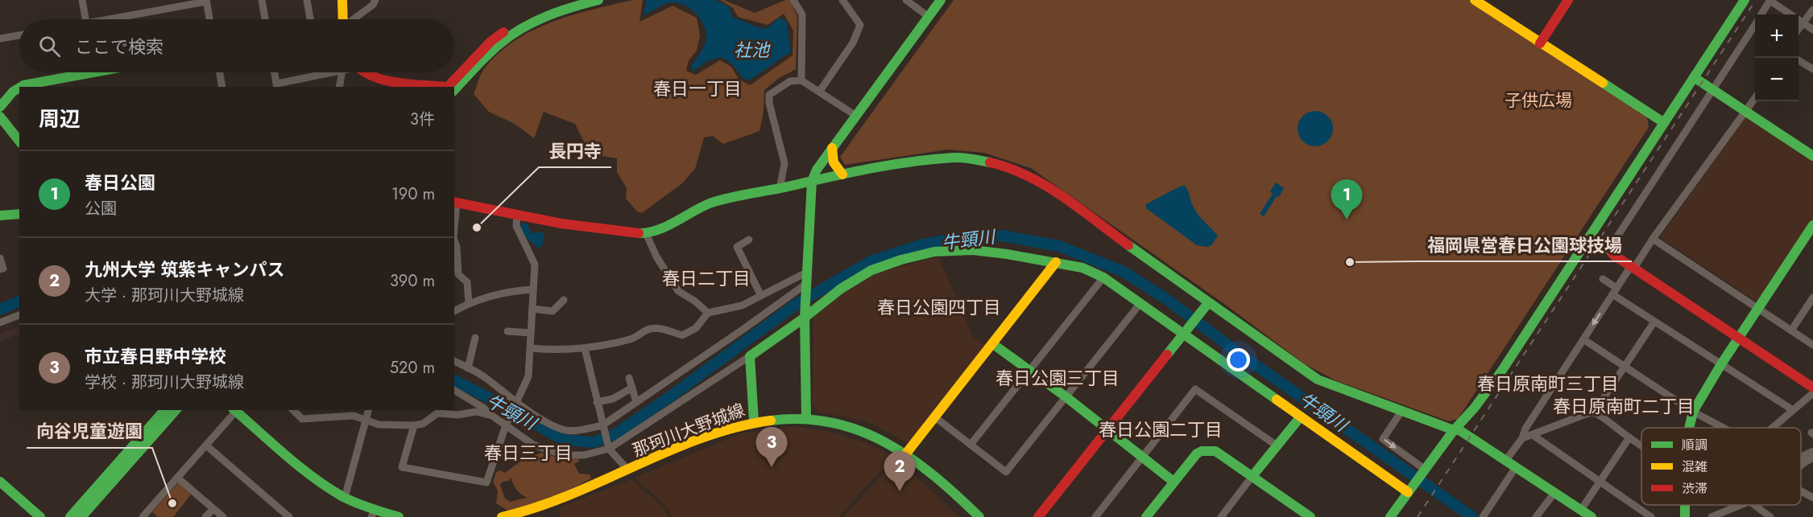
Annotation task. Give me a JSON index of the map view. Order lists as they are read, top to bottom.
{
  "streets": {
    "street": ["那珂川大野城線"]
  },
  "districts": [
    "春日一丁目",
    "春日二丁目",
    "春日公園四丁目",
    "春日公園三丁目",
    "春日原南町三丁目",
    "春日原南町二丁目",
    "春日公園二丁目",
    "春日三丁目"
  ],
  "water": ["社池", "牛頸川"],
  "parks": ["子供広場"],
  "places": ["長円寺", "福岡県営春日公園球技場", "向谷児童遊園"],
  "legend": ["順調", "混雑", "渋滞"],
  "page": {
    "map_buttons": ["+", "−"],
    "search": "ここで検索",
    "heading": ["周辺", "3件"],
    "list": [
      {
        "mark": "1",
        "name": "春日公園",
        "note": "公園",
        "value": "190 m"
      },
      {
        "mark": "2",
        "name": "九州大学 筑紫キャンパス",
        "note": "大学 · 那珂川大野城線",
        "value": "390 m"
      },
      {
        "mark": "3",
        "name": "市立春日野中学校",
        "note": "学校 · 那珂川大野城線",
        "value": "520 m"
      }
    ],
    "pins": ["1", "3", "2"]
  }
}
